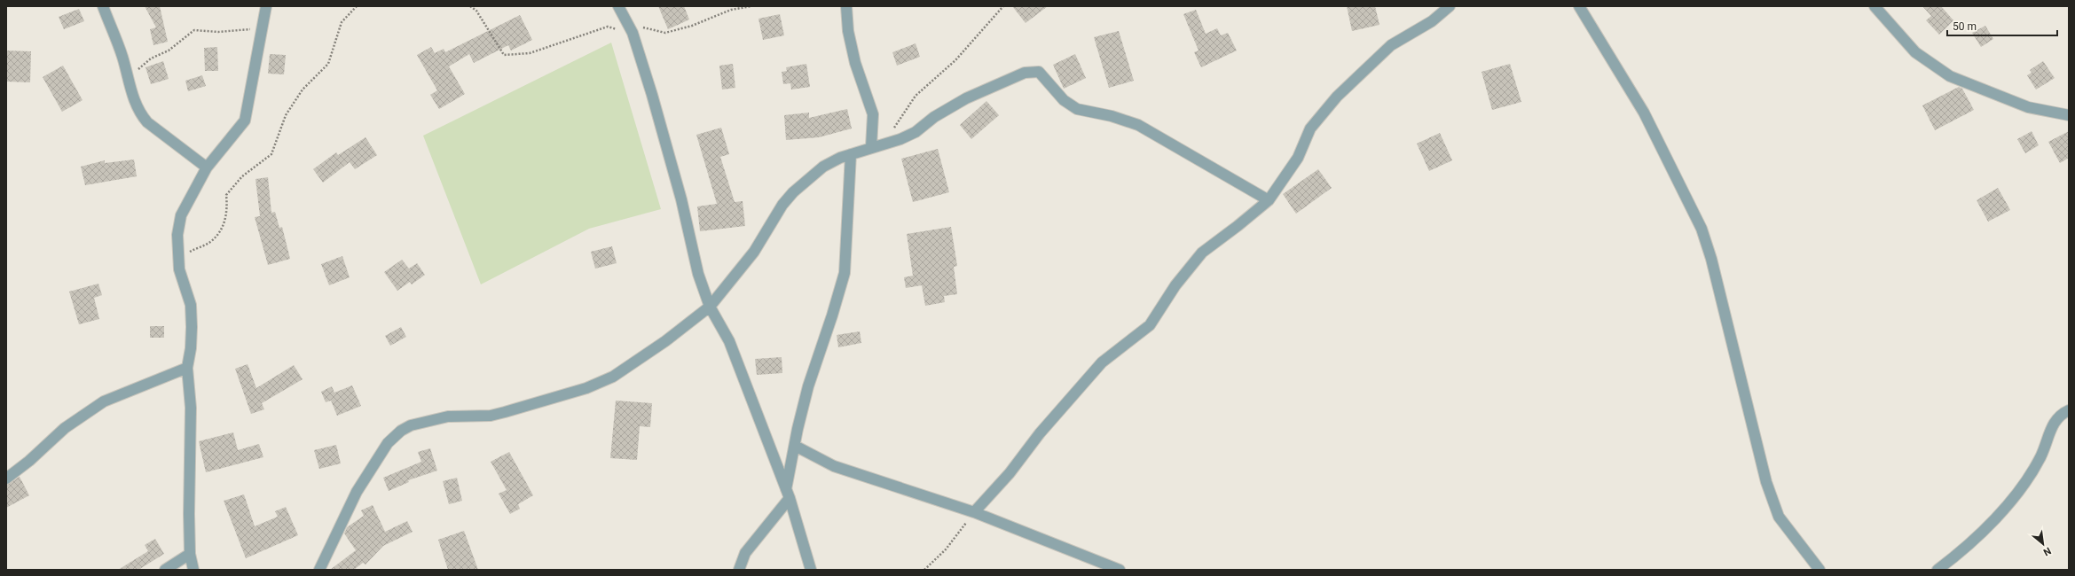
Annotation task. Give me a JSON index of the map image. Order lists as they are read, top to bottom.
{
  "scale_bar": "50 m",
  "north": "bottom right"
}
